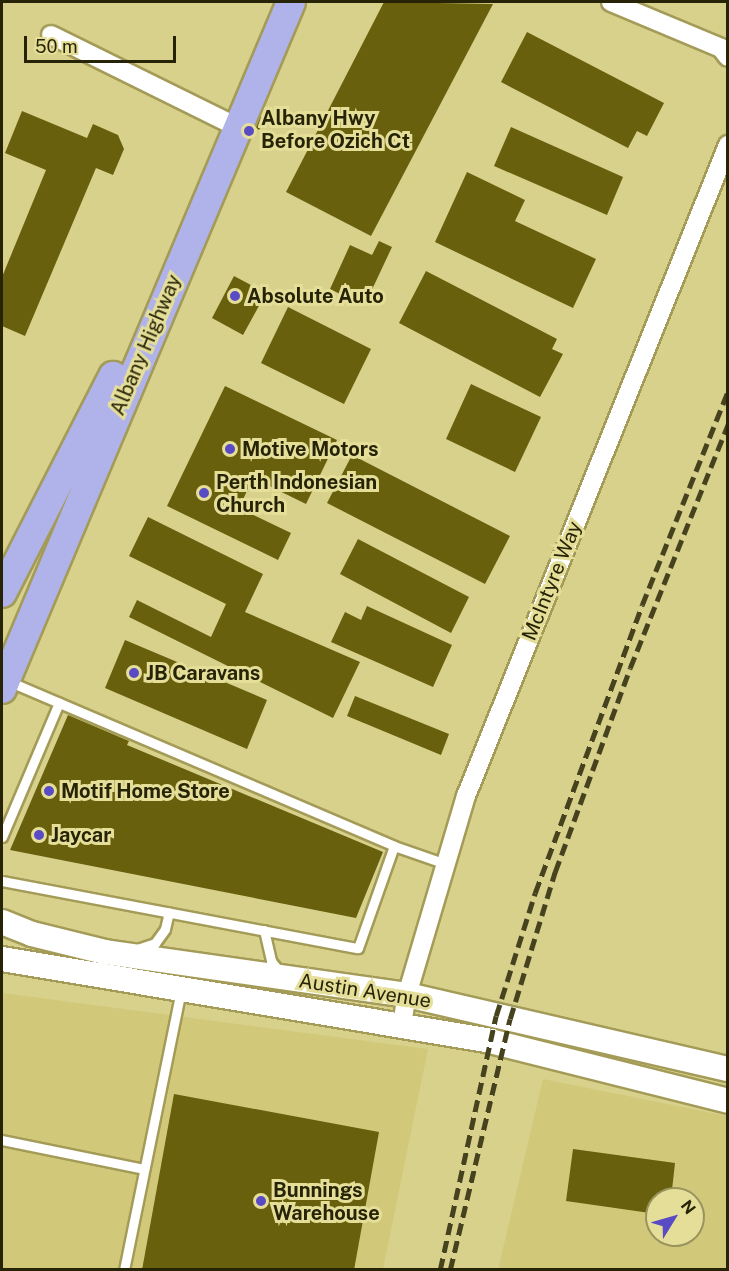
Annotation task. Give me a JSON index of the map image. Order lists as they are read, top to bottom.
{
  "streets": {
    "highway": ["Albany Highway"],
    "main road": ["Austin Avenue"],
    "street": ["McIntyre Way"]
  },
  "crossings": [
    ["McIntyre Way", "Austin Avenue"]
  ],
  "places": [
    "Albany Hwy Before Ozich Ct",
    "Absolute Auto",
    "Motive Motors",
    "Perth Indonesian Church",
    "JB Caravans",
    "Motif Home Store",
    "Jaycar",
    "Bunnings Warehouse"
  ],
  "scale_bar": "50 m",
  "north": "top right"
}
